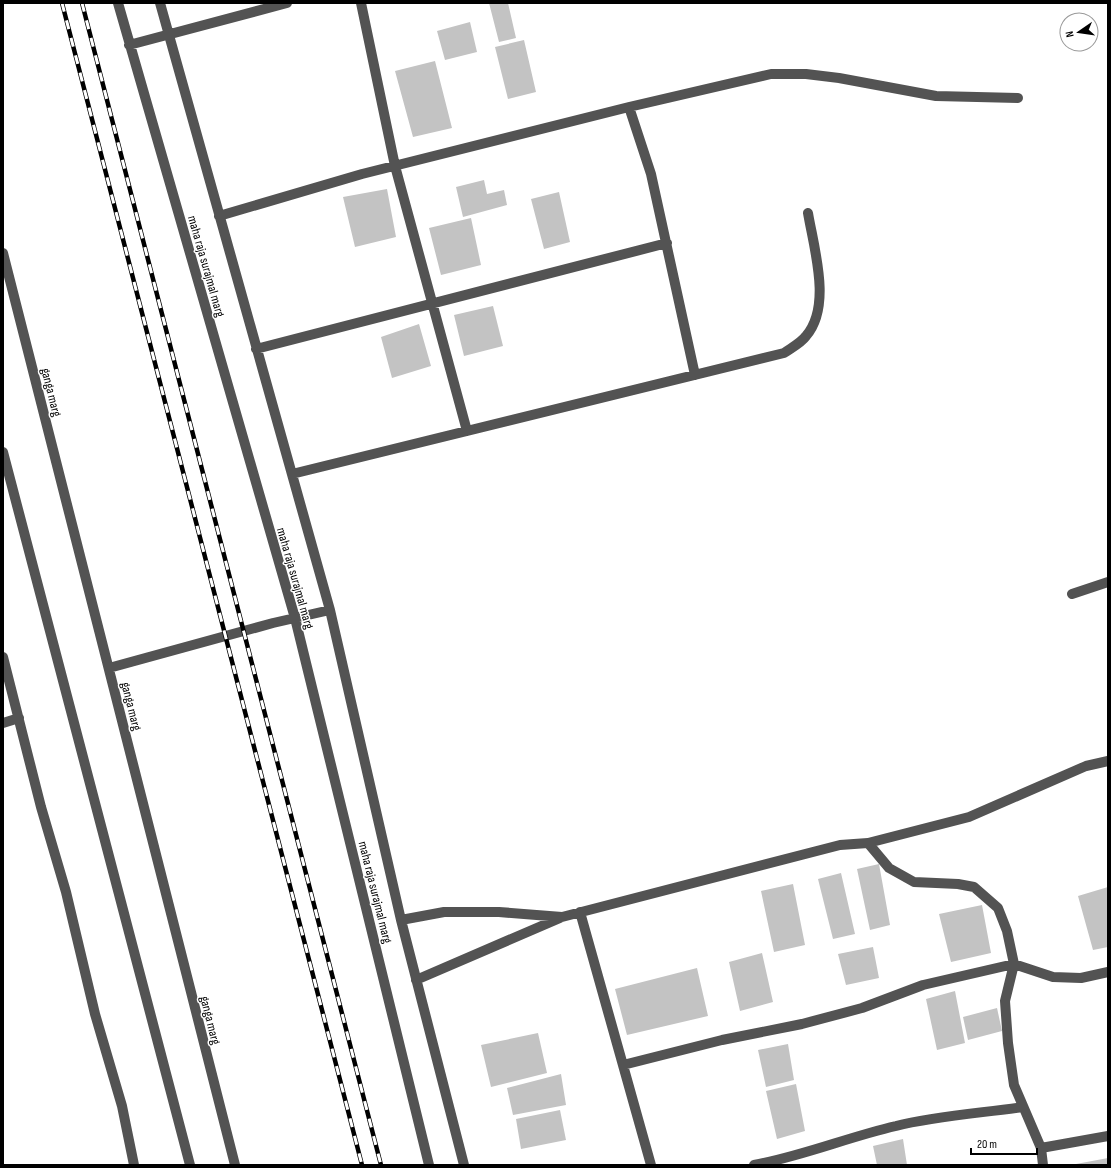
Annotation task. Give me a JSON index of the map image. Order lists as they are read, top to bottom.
{
  "streets": {
    "street": ["maha raja surajmal marg", "ganga marg"]
  },
  "scale_bar": "20 m",
  "north": "left"
}
